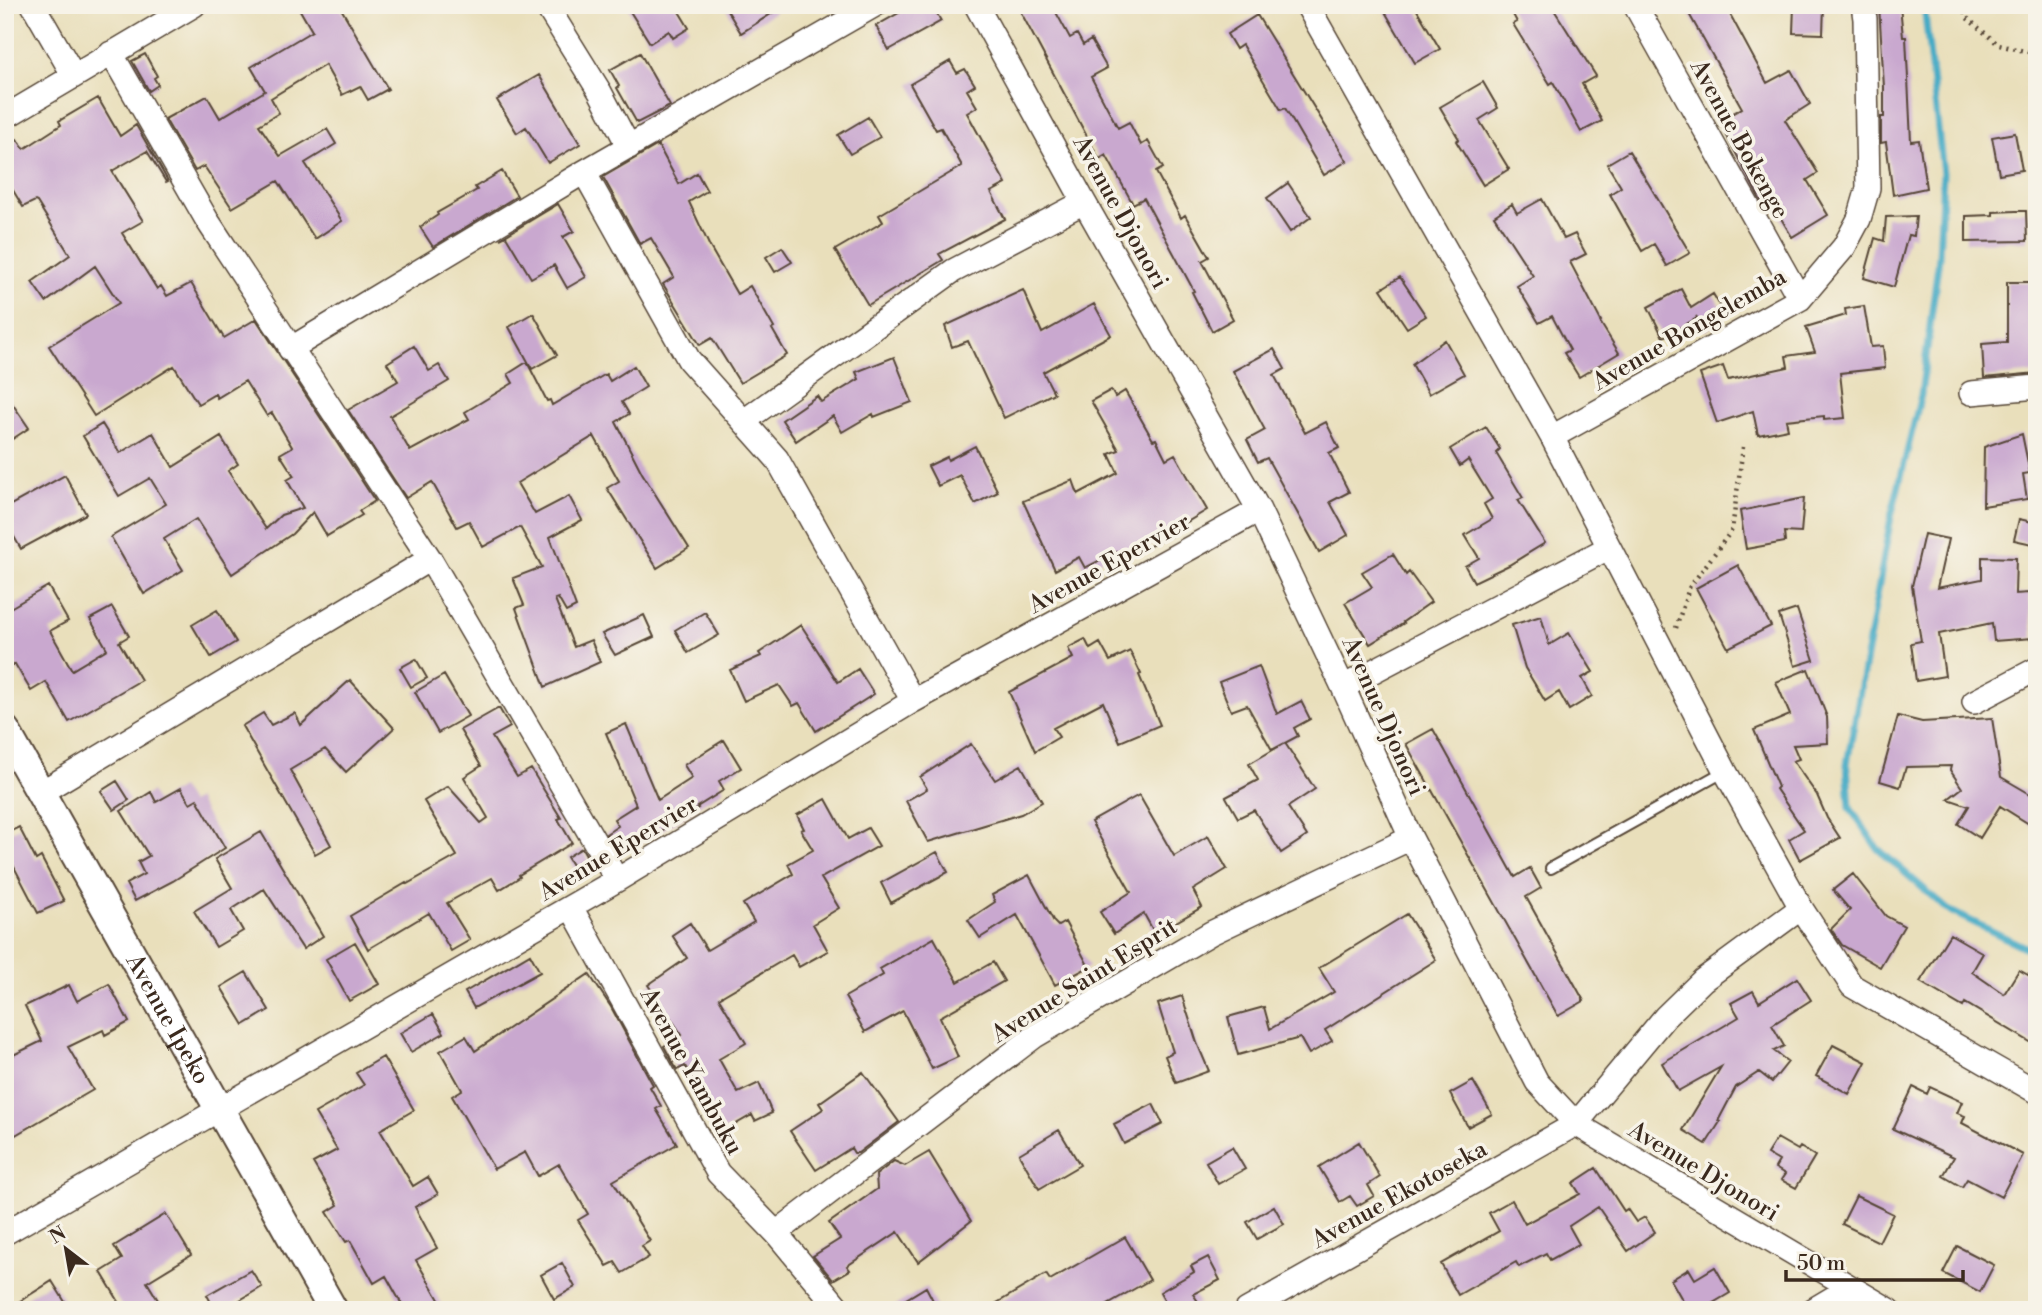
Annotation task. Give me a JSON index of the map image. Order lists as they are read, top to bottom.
{
  "streets": {
    "street": [
      "Avenue Bokenge",
      "Avenue Djonori",
      "Avenue Bongelemba",
      "Avenue Epervier",
      "Avenue Saint Esprit",
      "Avenue Ipeko",
      "Avenue Yambuku",
      "Avenue Ekotoseka"
    ]
  },
  "crossings": [
    ["Avenue Bokenge", "Avenue Bongelemba"],
    ["Avenue Djonori", "Avenue Epervier"],
    ["Avenue Djonori", "Avenue Saint Esprit"],
    ["Avenue Djonori", "Avenue Ekotoseka"],
    ["Avenue Epervier", "Avenue Ipeko"],
    ["Avenue Epervier", "Avenue Yambuku"],
    ["Avenue Saint Esprit", "Avenue Yambuku"]
  ],
  "scale_bar": "50 m",
  "north": "top left"
}
